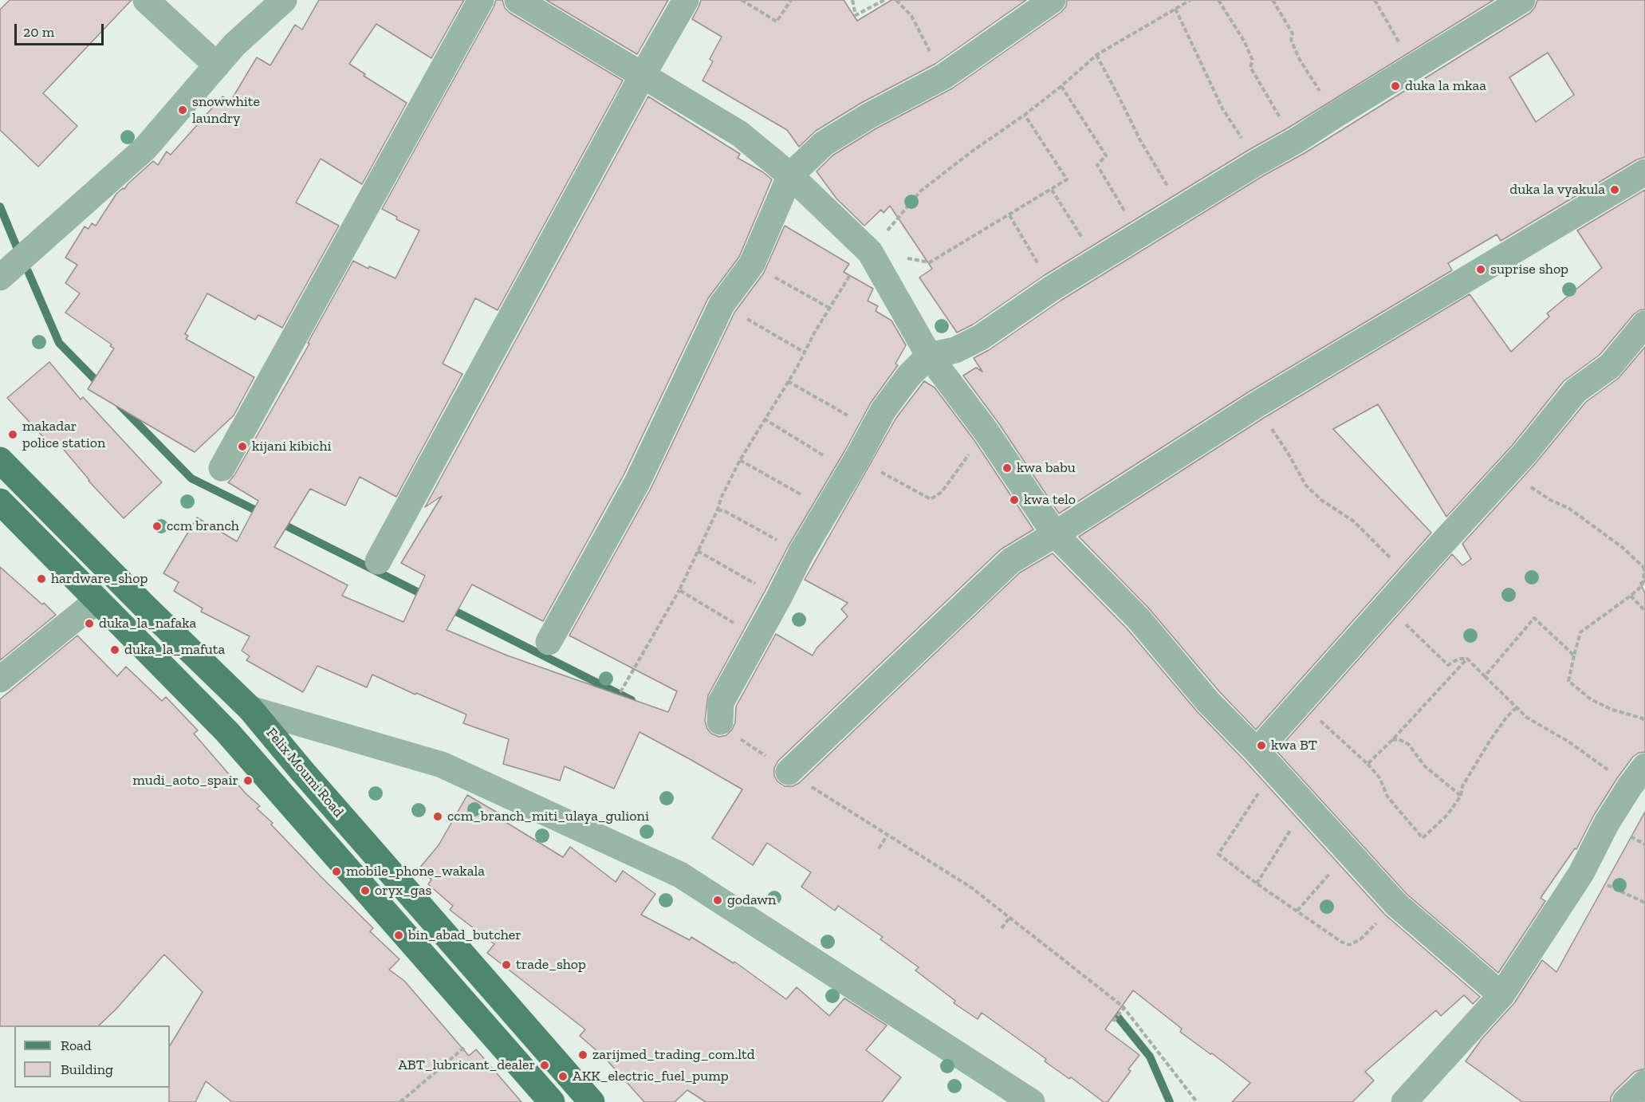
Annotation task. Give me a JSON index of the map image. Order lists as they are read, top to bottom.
{
  "streets": {
    "main road": ["Felix Moumi Road"]
  },
  "places": [
    "duka la mkaa",
    "snowwhite laundry",
    "duka la vyakula",
    "suprise shop",
    "makadar police station",
    "kijani kibichi",
    "kwa babu",
    "kwa telo",
    "ccm branch",
    "hardware_shop",
    "duka_la_nafaka",
    "duka_la_mafuta",
    "kwa BT",
    "mudi_aoto_spair",
    "ccm_branch_miti_ulaya_gulioni",
    "mobile_phone_wakala",
    "oryx_gas",
    "godawn",
    "bin_abad_butcher",
    "trade_shop",
    "zarijmed_trading_com.ltd",
    "ABT_lubricant_dealer",
    "AKK_electric_fuel_pump"
  ],
  "legend": ["Road", "Building"],
  "scale_bar": "20 m"
}
